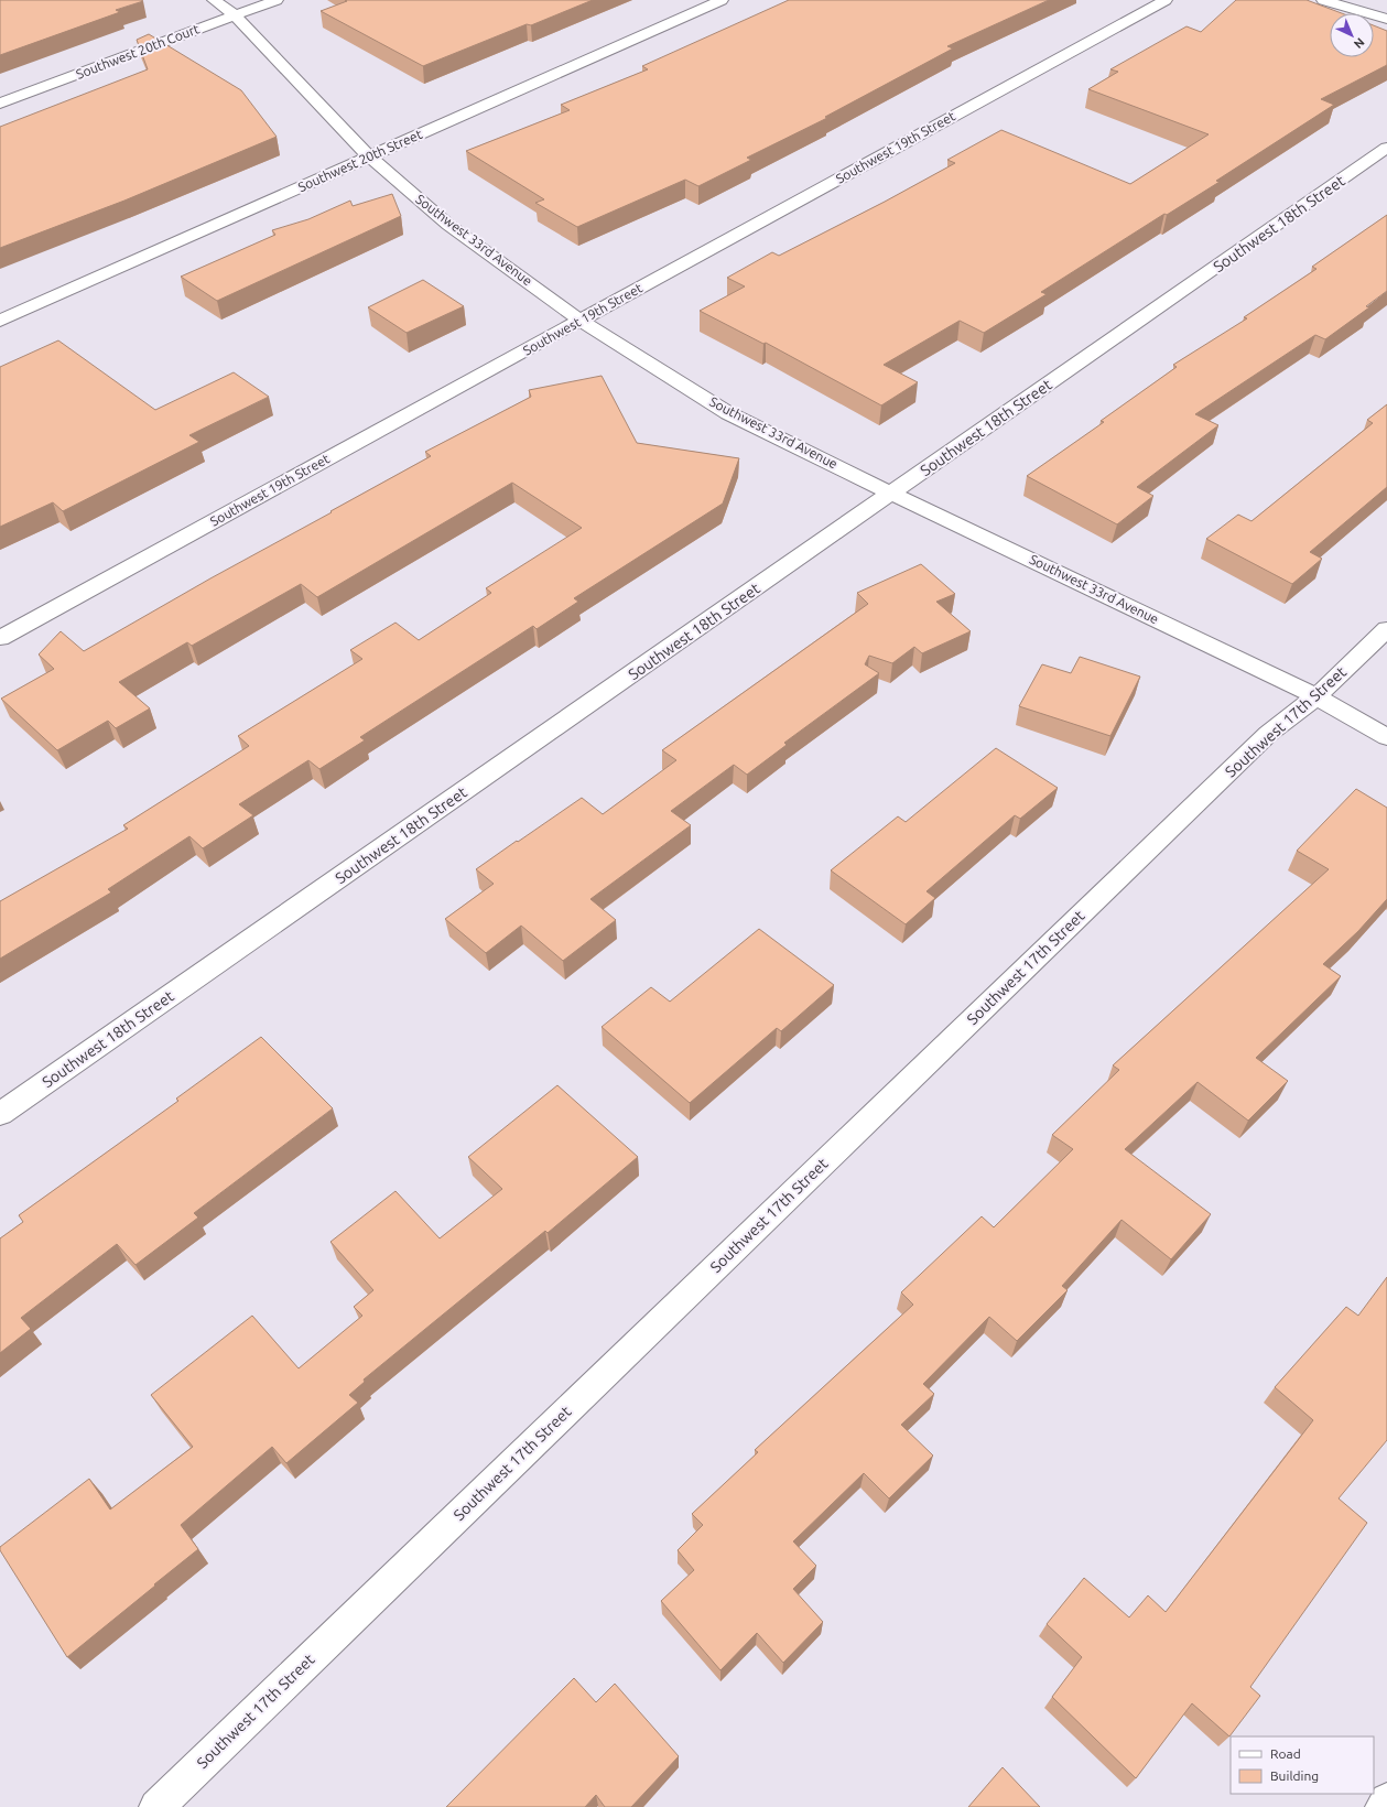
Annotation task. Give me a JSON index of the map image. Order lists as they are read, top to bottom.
{
  "streets": {
    "street": [
      "Southwest 20th Court",
      "Southwest 19th Street",
      "Southwest 20th Street",
      "Southwest 18th Street",
      "Southwest 33rd Avenue",
      "Southwest 17th Street"
    ]
  },
  "crossings": [
    ["Southwest 20th Court", "Southwest 33rd Avenue"],
    ["Southwest 19th Street", "Southwest 33rd Avenue"],
    ["Southwest 20th Street", "Southwest 33rd Avenue"],
    ["Southwest 18th Street", "Southwest 33rd Avenue"],
    ["Southwest 33rd Avenue", "Southwest 17th Street"]
  ],
  "legend": ["Road", "Building"],
  "north": "bottom right"
}
